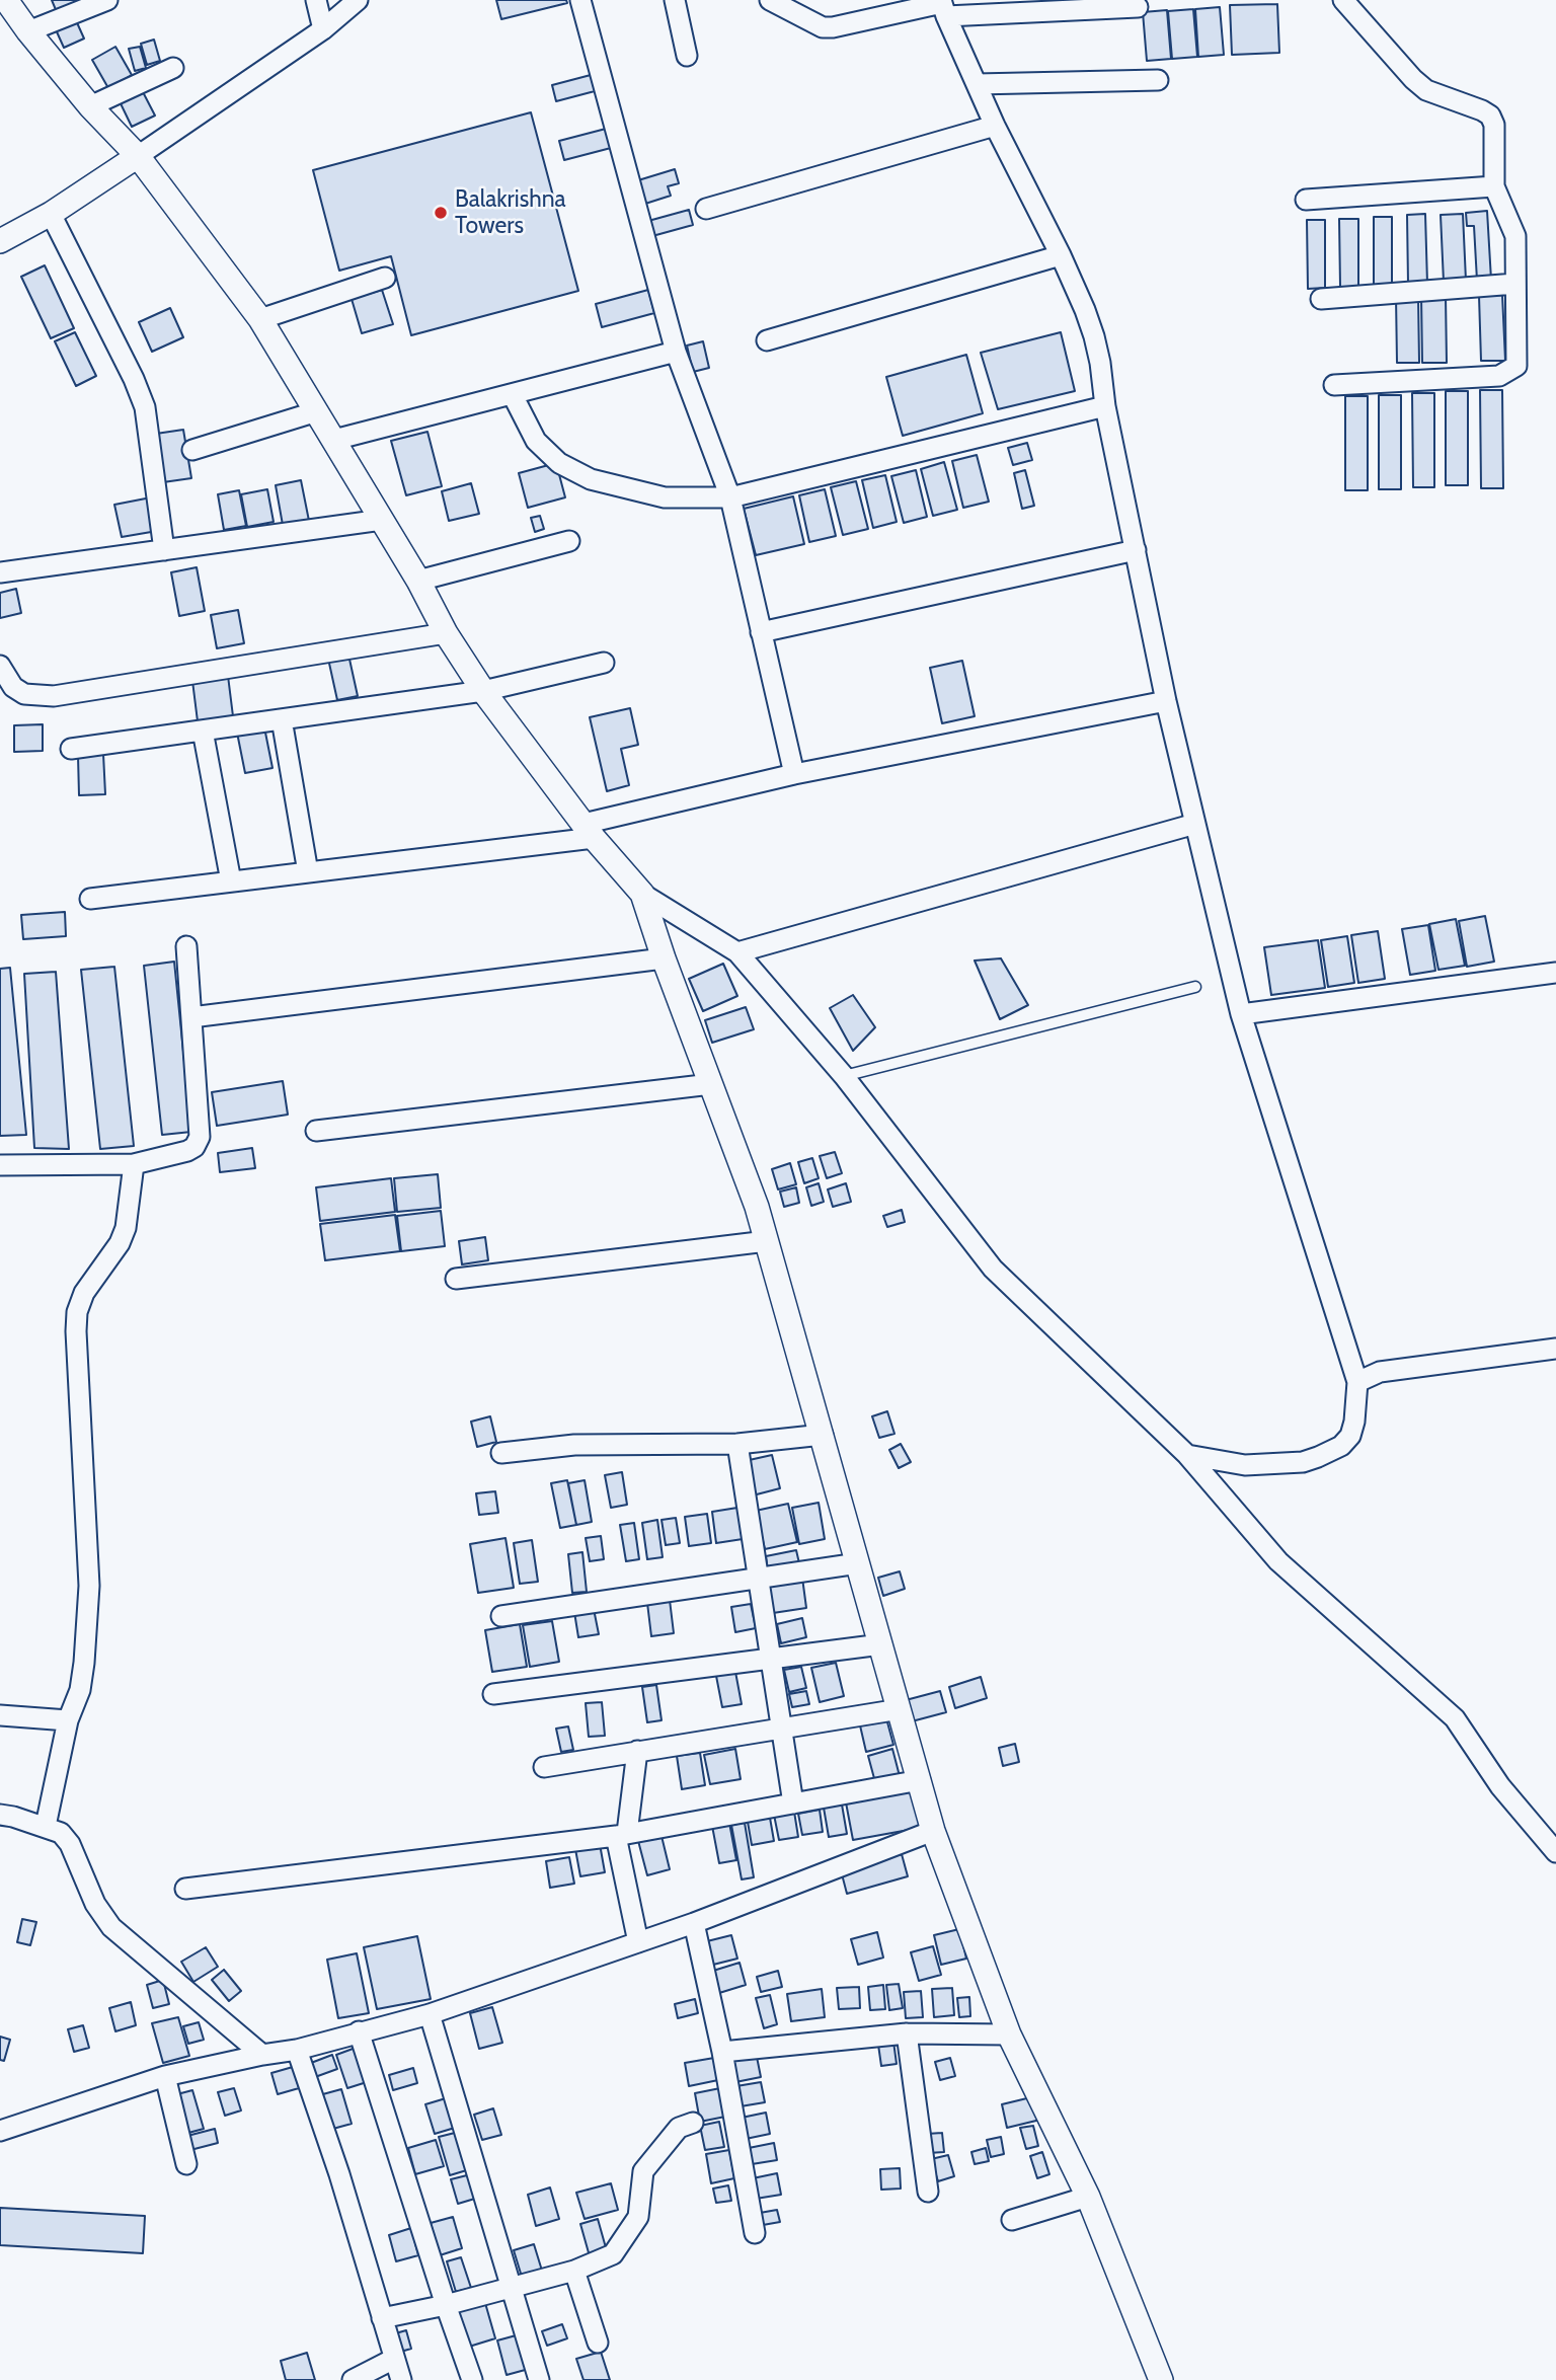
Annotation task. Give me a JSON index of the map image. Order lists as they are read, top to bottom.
{
  "places": ["Balakrishna Towers"]
}
